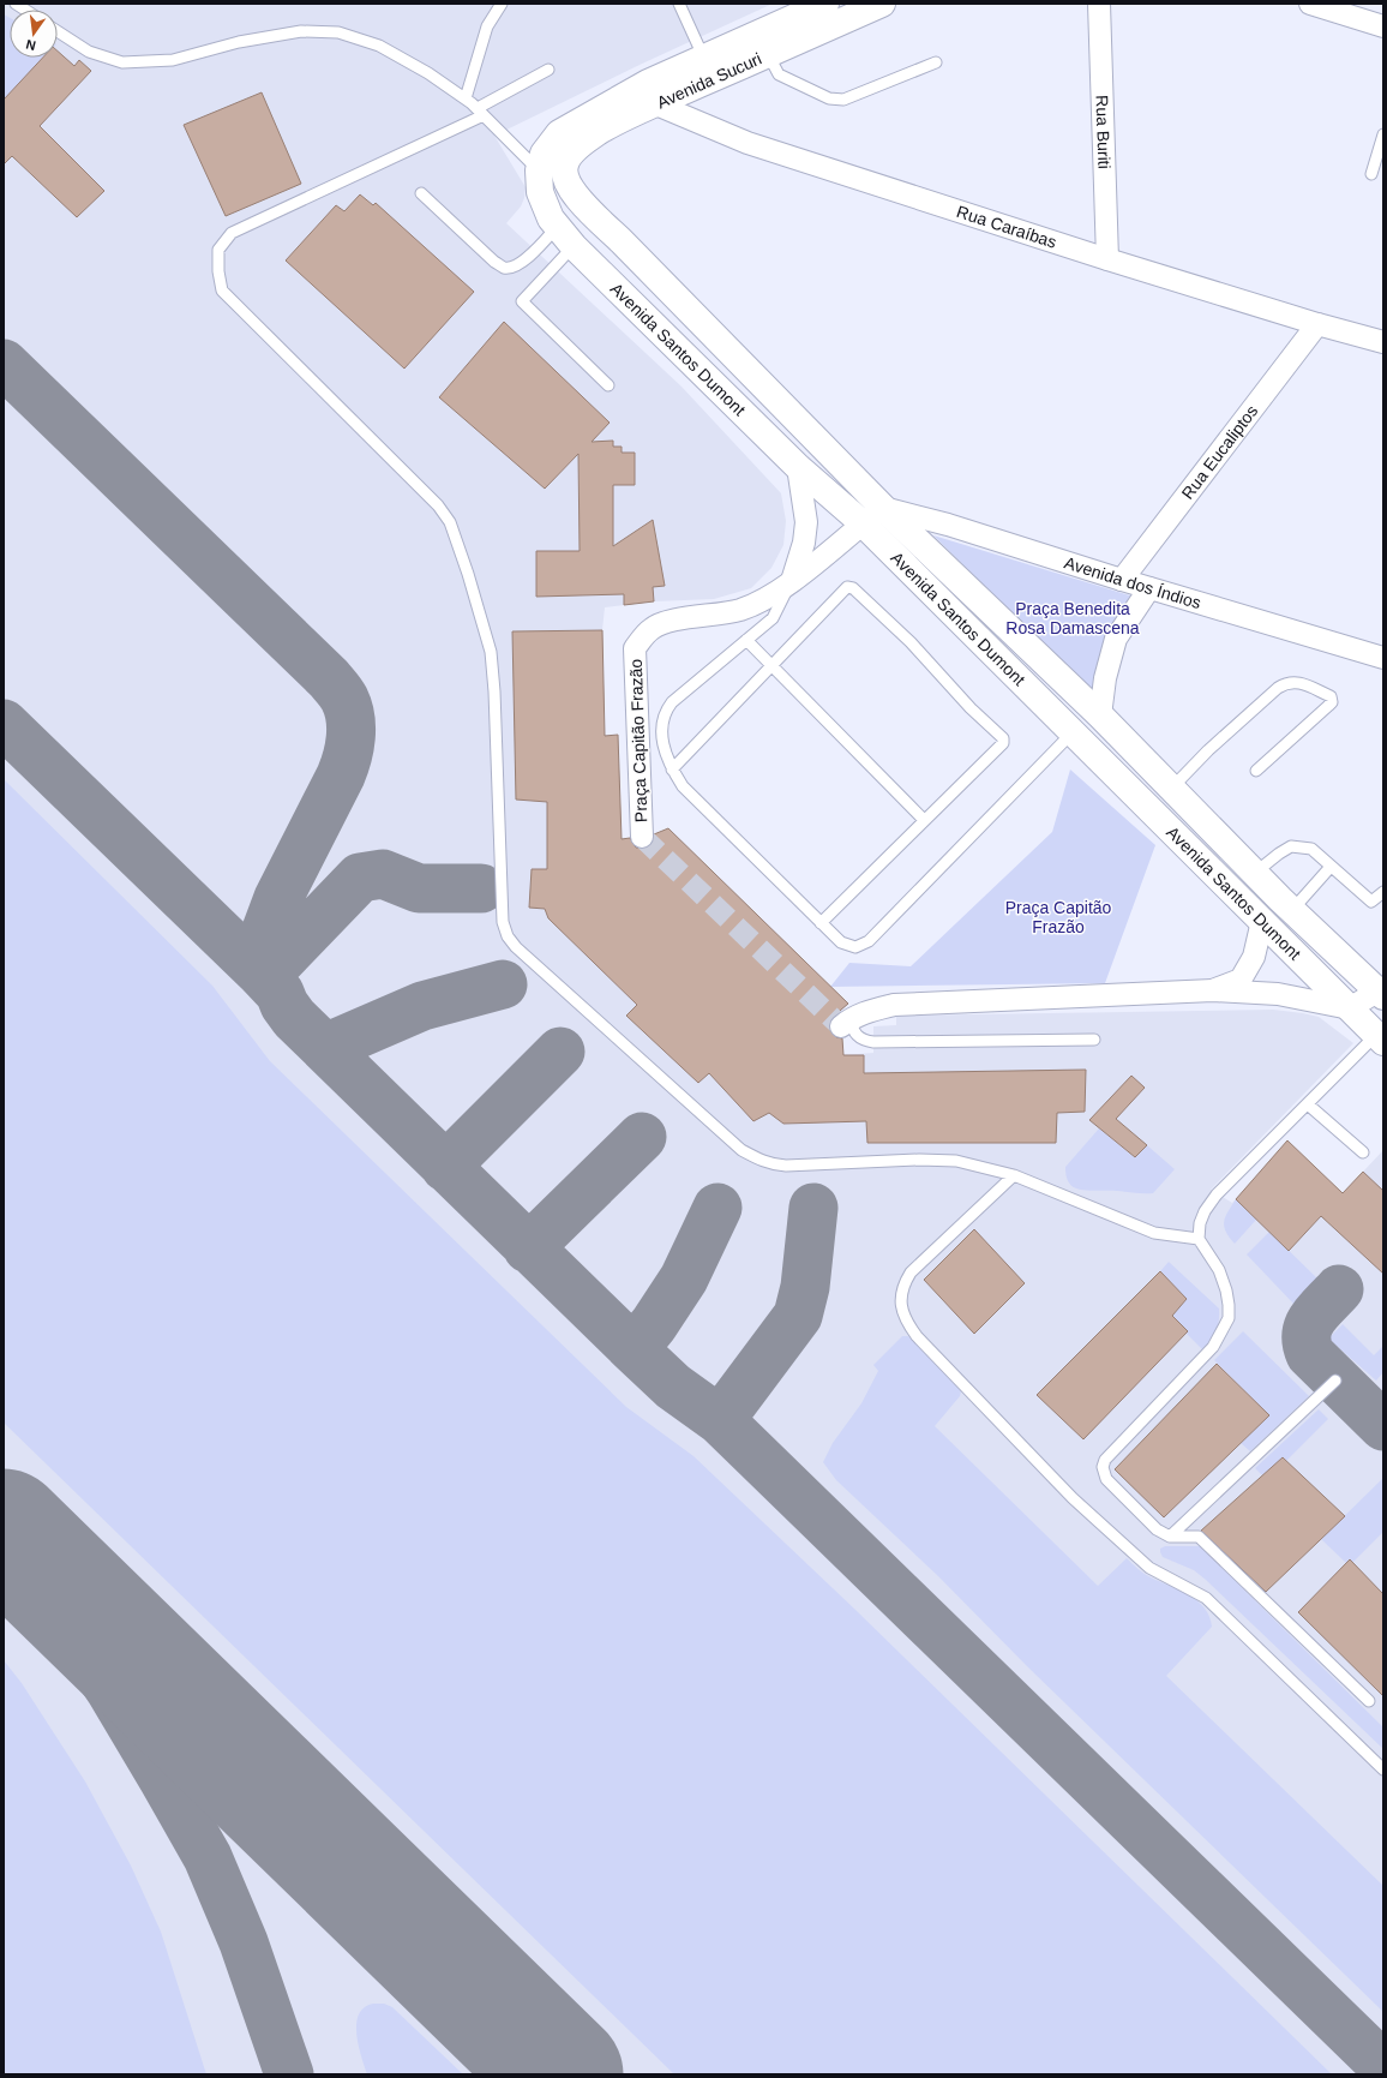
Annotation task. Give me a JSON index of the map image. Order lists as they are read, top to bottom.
{
  "streets": {
    "main road": ["Avenida Sucuri", "Avenida Santos Dumont"],
    "street": [
      "Rua Buriti",
      "Rua Caraíbas",
      "Rua Eucaliptos",
      "Avenida dos Índios",
      "Praça Capitão Frazão"
    ]
  },
  "crossings": [
    ["Avenida Sucuri", "Rua Caraíbas"],
    ["Avenida Sucuri", "Avenida Santos Dumont"],
    ["Rua Buriti", "Rua Caraíbas"],
    ["Rua Caraíbas", "Rua Eucaliptos"],
    ["Avenida Santos Dumont", "Avenida dos Índios"],
    ["Avenida Santos Dumont", "Praça Capitão Frazão"],
    ["Rua Eucaliptos", "Avenida dos Índios"],
    ["Avenida dos Índios", "Praça Capitão Frazão"]
  ],
  "parks": ["Praça Benedita Rosa Damascena", "Praça Capitão Frazão"],
  "north": "bottom"
}
